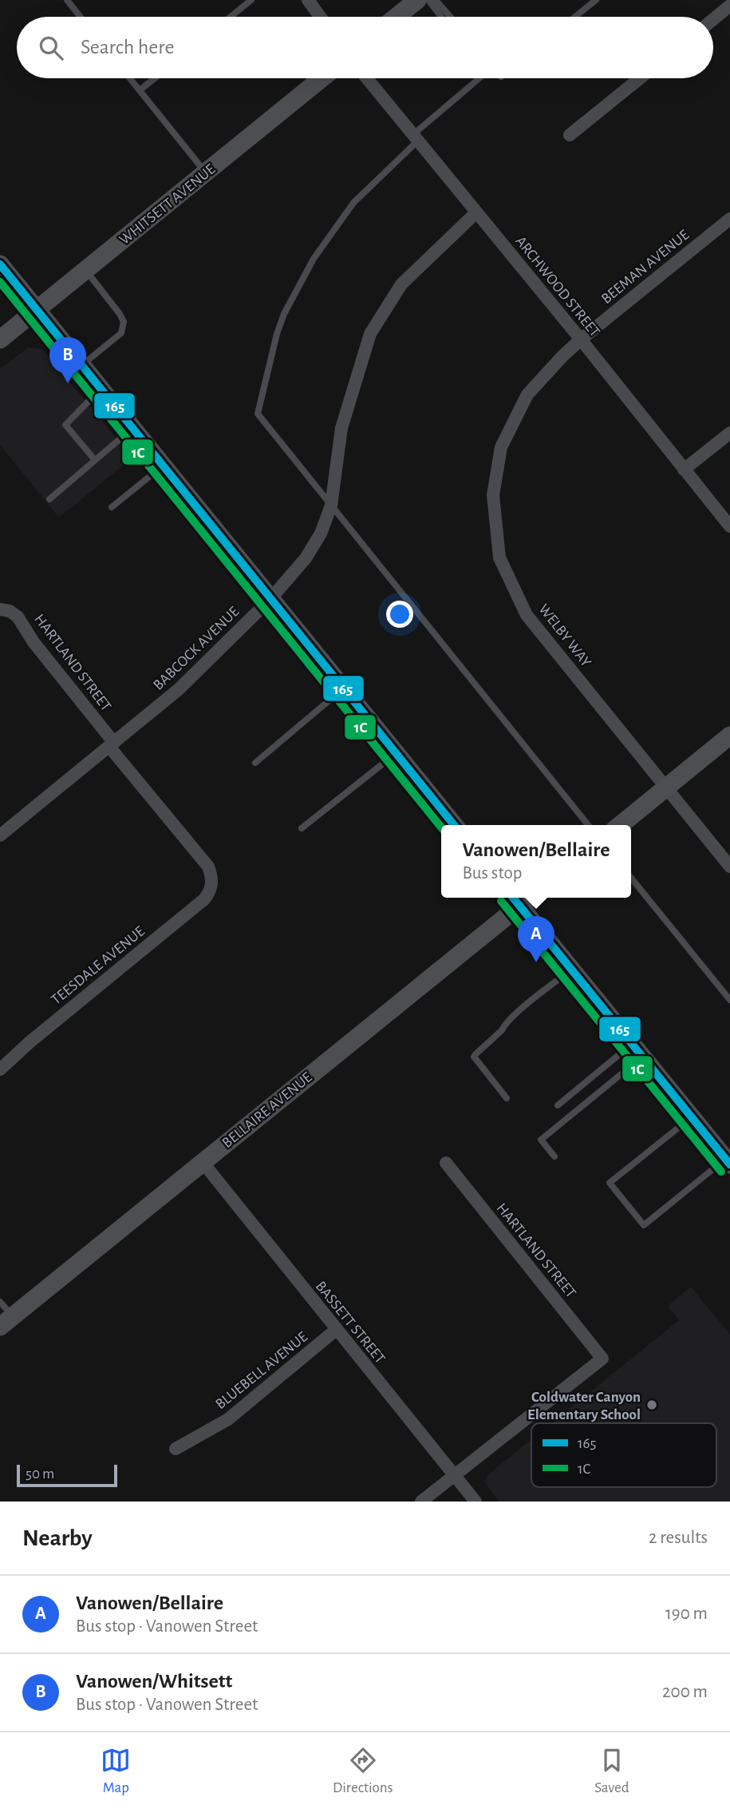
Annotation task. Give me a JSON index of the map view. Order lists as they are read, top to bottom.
{
  "streets": {
    "main road": ["WHITSETT AVENUE", "BELLAIRE AVENUE"],
    "street": [
      "BEEMAN AVENUE",
      "ARCHWOOD STREET",
      "WELBY WAY",
      "BABCOCK AVENUE",
      "HARTLAND STREET",
      "TEESDALE AVENUE",
      "BASSETT STREET",
      "BLUEBELL AVENUE"
    ]
  },
  "crossings": [
    ["BEEMAN AVENUE", "ARCHWOOD STREET"],
    ["BEEMAN AVENUE", "WELBY WAY"],
    ["ARCHWOOD STREET", "WELBY WAY"],
    ["ARCHWOOD STREET", "BABCOCK AVENUE"],
    ["BABCOCK AVENUE", "HARTLAND STREET"],
    ["HARTLAND STREET", "TEESDALE AVENUE"],
    ["HARTLAND STREET", "BASSETT STREET"],
    ["BELLAIRE AVENUE", "BASSETT STREET"],
    ["BASSETT STREET", "BLUEBELL AVENUE"]
  ],
  "places": ["Coldwater Canyon Elementary School"],
  "lines": ["transit line 165", "transit line 1C"],
  "legend": ["165", "1C"],
  "scale_bar": "50 m",
  "page": {
    "search": "Search here",
    "pins": ["B", "A"],
    "popup": ["Vanowen/Bellaire", "Bus stop"],
    "scale": "50 m",
    "heading": ["Nearby", "2 results"],
    "list": [
      {
        "mark": "A",
        "name": "Vanowen/Bellaire",
        "note": "Bus stop · Vanowen Street",
        "value": "190 m"
      },
      {
        "mark": "B",
        "name": "Vanowen/Whitsett",
        "note": "Bus stop · Vanowen Street",
        "value": "200 m"
      }
    ],
    "nav": ["Map", "Directions", "Saved"]
  }
}
